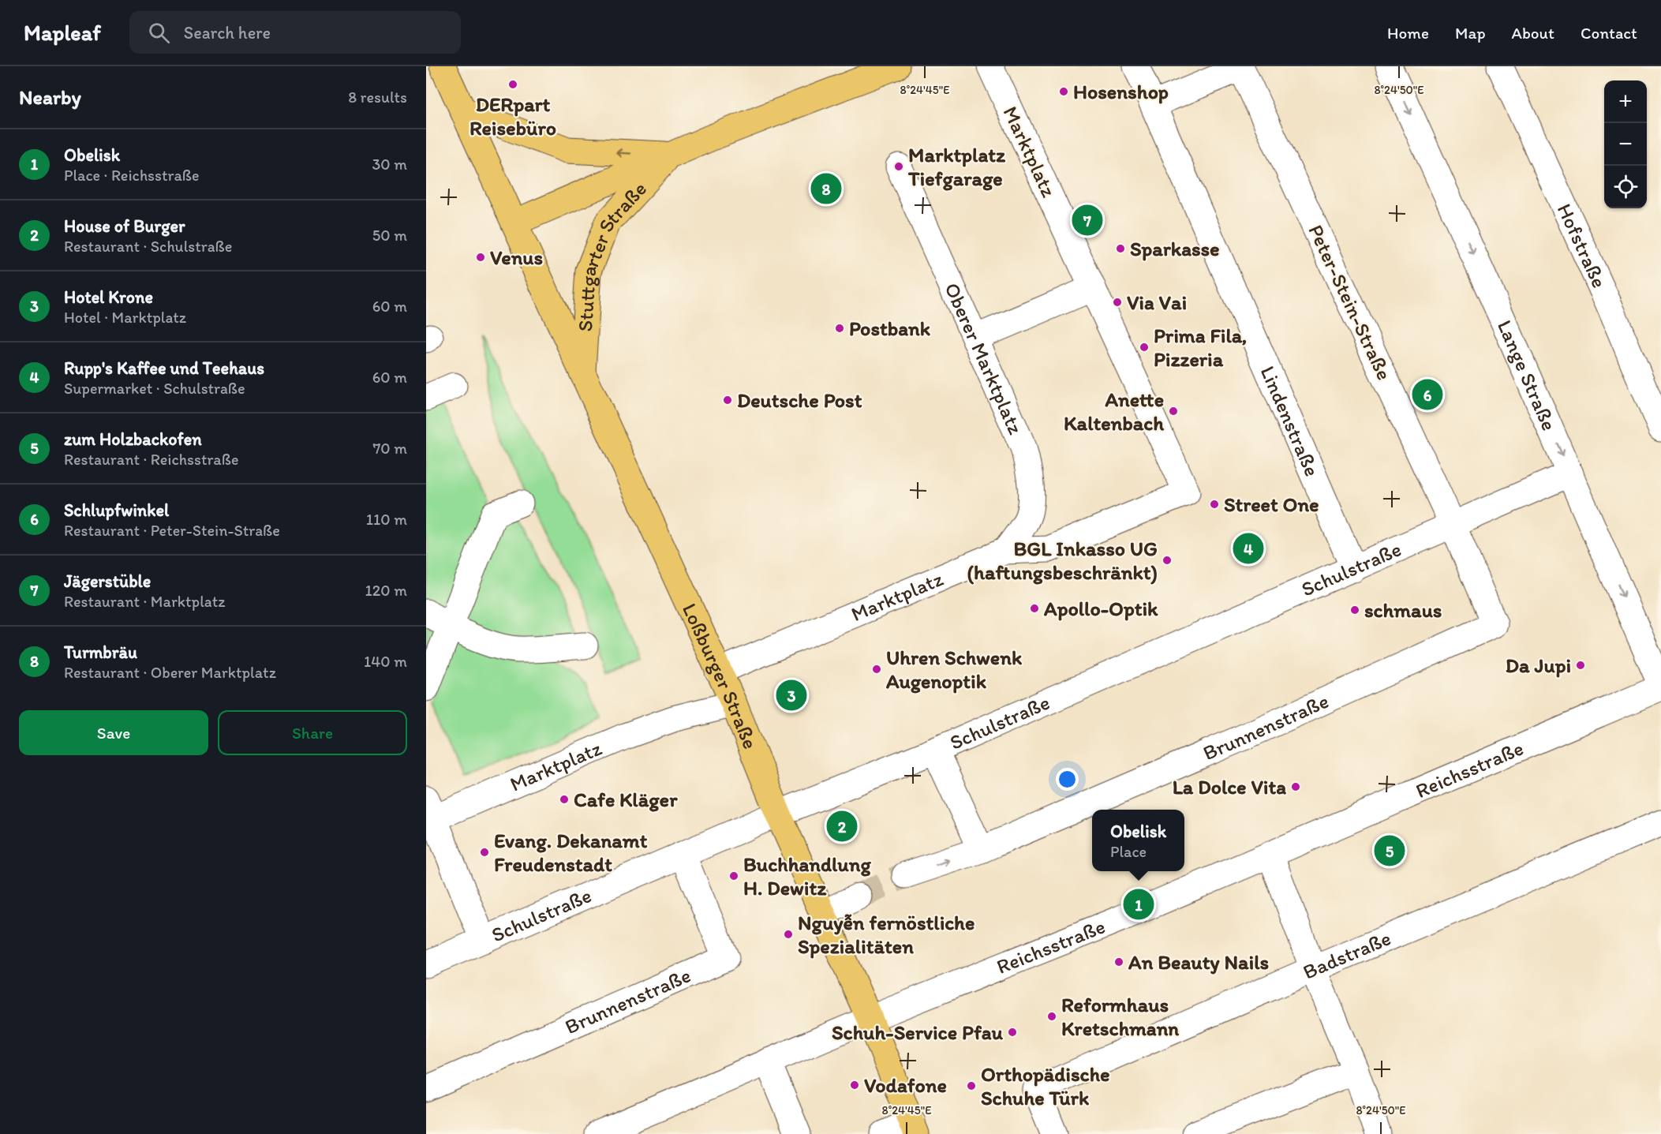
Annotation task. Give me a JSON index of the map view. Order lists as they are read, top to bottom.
{
  "streets": {
    "main road": ["Stuttgarter Straße", "Loßburger Straße"],
    "street": [
      "Marktplatz",
      "Hofstraße",
      "Peter-Stein-Straße",
      "Oberer Marktplatz",
      "Lange Straße",
      "Lindenstraße",
      "Schulstraße",
      "Brunnenstraße",
      "Reichsstraße",
      "Badstraße"
    ]
  },
  "crossings": [
    ["Marktplatz", "Oberer Marktplatz"],
    ["Marktplatz", "Schulstraße"],
    ["Marktplatz", "Loßburger Straße"],
    ["Stuttgarter Straße", "Loßburger Straße"],
    ["Peter-Stein-Straße", "Lindenstraße"],
    ["Peter-Stein-Straße", "Schulstraße"],
    ["Peter-Stein-Straße", "Brunnenstraße"],
    ["Lange Straße", "Schulstraße"],
    ["Lange Straße", "Reichsstraße"],
    ["Lindenstraße", "Schulstraße"],
    ["Schulstraße", "Loßburger Straße"],
    ["Schulstraße", "Brunnenstraße"],
    ["Loßburger Straße", "Reichsstraße"]
  ],
  "one_way": ["Lange Straße"],
  "places": [
    "DERpart Reisebüro",
    "Hosenshop",
    "Marktplatz Tiefgarage",
    "Sparkasse",
    "Venus",
    "Via Vai",
    "Postbank",
    "Prima Fila, Pizzeria",
    "Deutsche Post",
    "Anette Kaltenbach",
    "Street One",
    "BGL Inkasso UG (haftungsbeschränkt)",
    "Apollo-Optik",
    "schmaus",
    "Da Jupi",
    "Uhren Schwenk Augenoptik",
    "La Dolce Vita",
    "Cafe Kläger",
    "Evang. Dekanamt Freudenstadt",
    "Buchhandlung H. Dewitz",
    "Nguyễn fernöstliche Spezialitäten",
    "An Beauty Nails",
    "Reformhaus Kretschmann",
    "Schuh-Service Pfau",
    "Vodafone",
    "Orthopädische Schuhe Türk"
  ],
  "page": {
    "header": "Mapleaf",
    "search": "Search here",
    "nav": [
      "Home",
      "Map",
      "About",
      "Contact"
    ],
    "heading": ["Nearby", "8 results"],
    "map_buttons": ["+", "−"],
    "list": [
      {
        "mark": "1",
        "name": "Obelisk",
        "note": "Place · Reichsstraße",
        "value": "30 m"
      },
      {
        "mark": "2",
        "name": "House of Burger",
        "note": "Restaurant · Schulstraße",
        "value": "50 m"
      },
      {
        "mark": "3",
        "name": "Hotel Krone",
        "note": "Hotel · Marktplatz",
        "value": "60 m"
      },
      {
        "mark": "4",
        "name": "Rupp's Kaffee und Teehaus",
        "note": "Supermarket · Schulstraße",
        "value": "60 m"
      },
      {
        "mark": "5",
        "name": "zum Holzbackofen",
        "note": "Restaurant · Reichsstraße",
        "value": "70 m"
      },
      {
        "mark": "6",
        "name": "Schlupfwinkel",
        "note": "Restaurant · Peter-Stein-Straße",
        "value": "110 m"
      },
      {
        "mark": "7",
        "name": "Jägerstüble",
        "note": "Restaurant · Marktplatz",
        "value": "120 m"
      },
      {
        "mark": "8",
        "name": "Turmbräu",
        "note": "Restaurant · Oberer Marktplatz",
        "value": "140 m"
      }
    ],
    "pins": [
      "8",
      "7",
      "6",
      "4",
      "3",
      "2",
      "5",
      "1"
    ],
    "buttons": ["Save", "Share"],
    "popup": ["Obelisk", "Place"]
  },
  "coordinates": ["8°24'45\"E", "8°24'50\"E"]
}
